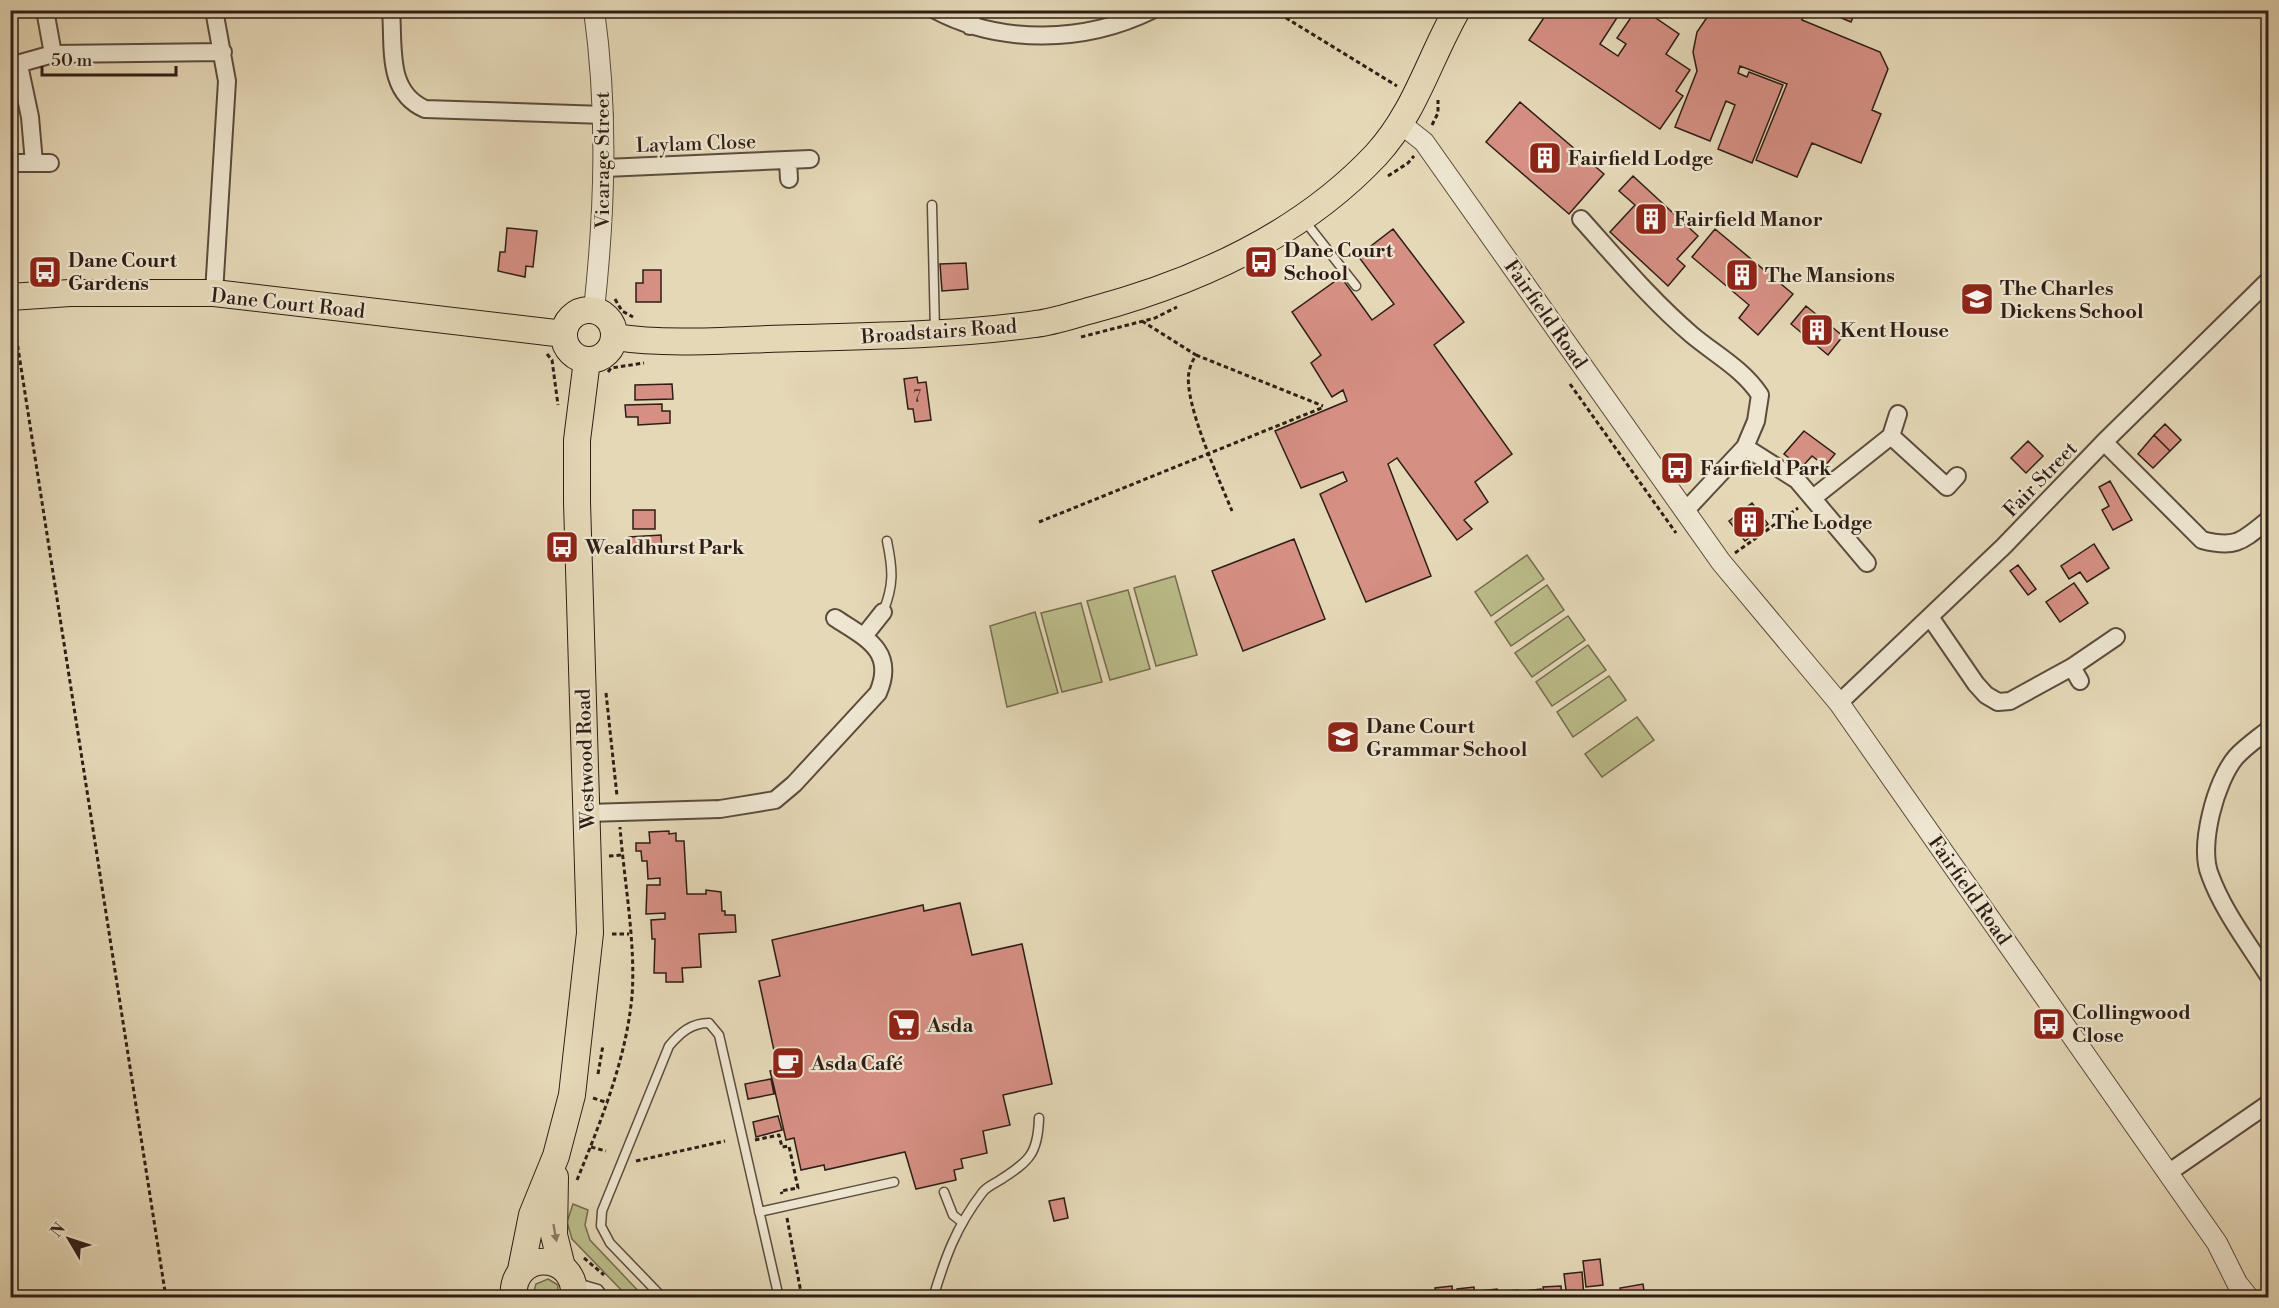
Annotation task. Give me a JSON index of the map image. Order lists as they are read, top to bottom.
{
  "streets": {
    "main road": ["Dane Court Road", "Broadstairs Road", "Westwood Road"],
    "street": [
      "Laylam Close",
      "Vicarage Street",
      "Fairfield Road",
      "Fair Street"
    ]
  },
  "crossings": [
    ["Laylam Close", "Vicarage Street"],
    ["Vicarage Street", "Dane Court Road"],
    ["Vicarage Street", "Broadstairs Road"],
    ["Vicarage Street", "Westwood Road"],
    ["Dane Court Road", "Broadstairs Road"],
    ["Dane Court Road", "Westwood Road"],
    ["Fairfield Road", "Broadstairs Road"],
    ["Fairfield Road", "Fair Street"],
    ["Broadstairs Road", "Westwood Road"]
  ],
  "places": {
    "building": [
      "Fairfield Lodge",
      "Fairfield Manor",
      "The Mansions",
      "Kent House",
      "The Lodge"
    ],
    "bus stop": [
      "Dane Court School",
      "Dane Court Gardens",
      "Fairfield Park",
      "Wealdhurst Park",
      "Collingwood Close"
    ],
    "school or university": ["The Charles Dickens School", "Dane Court Grammar School"],
    "supermarket": ["Asda"],
    "cafe": ["Asda Café"]
  },
  "house_numbers": ["7"],
  "scale_bar": "50 m",
  "north": "top left"
}
